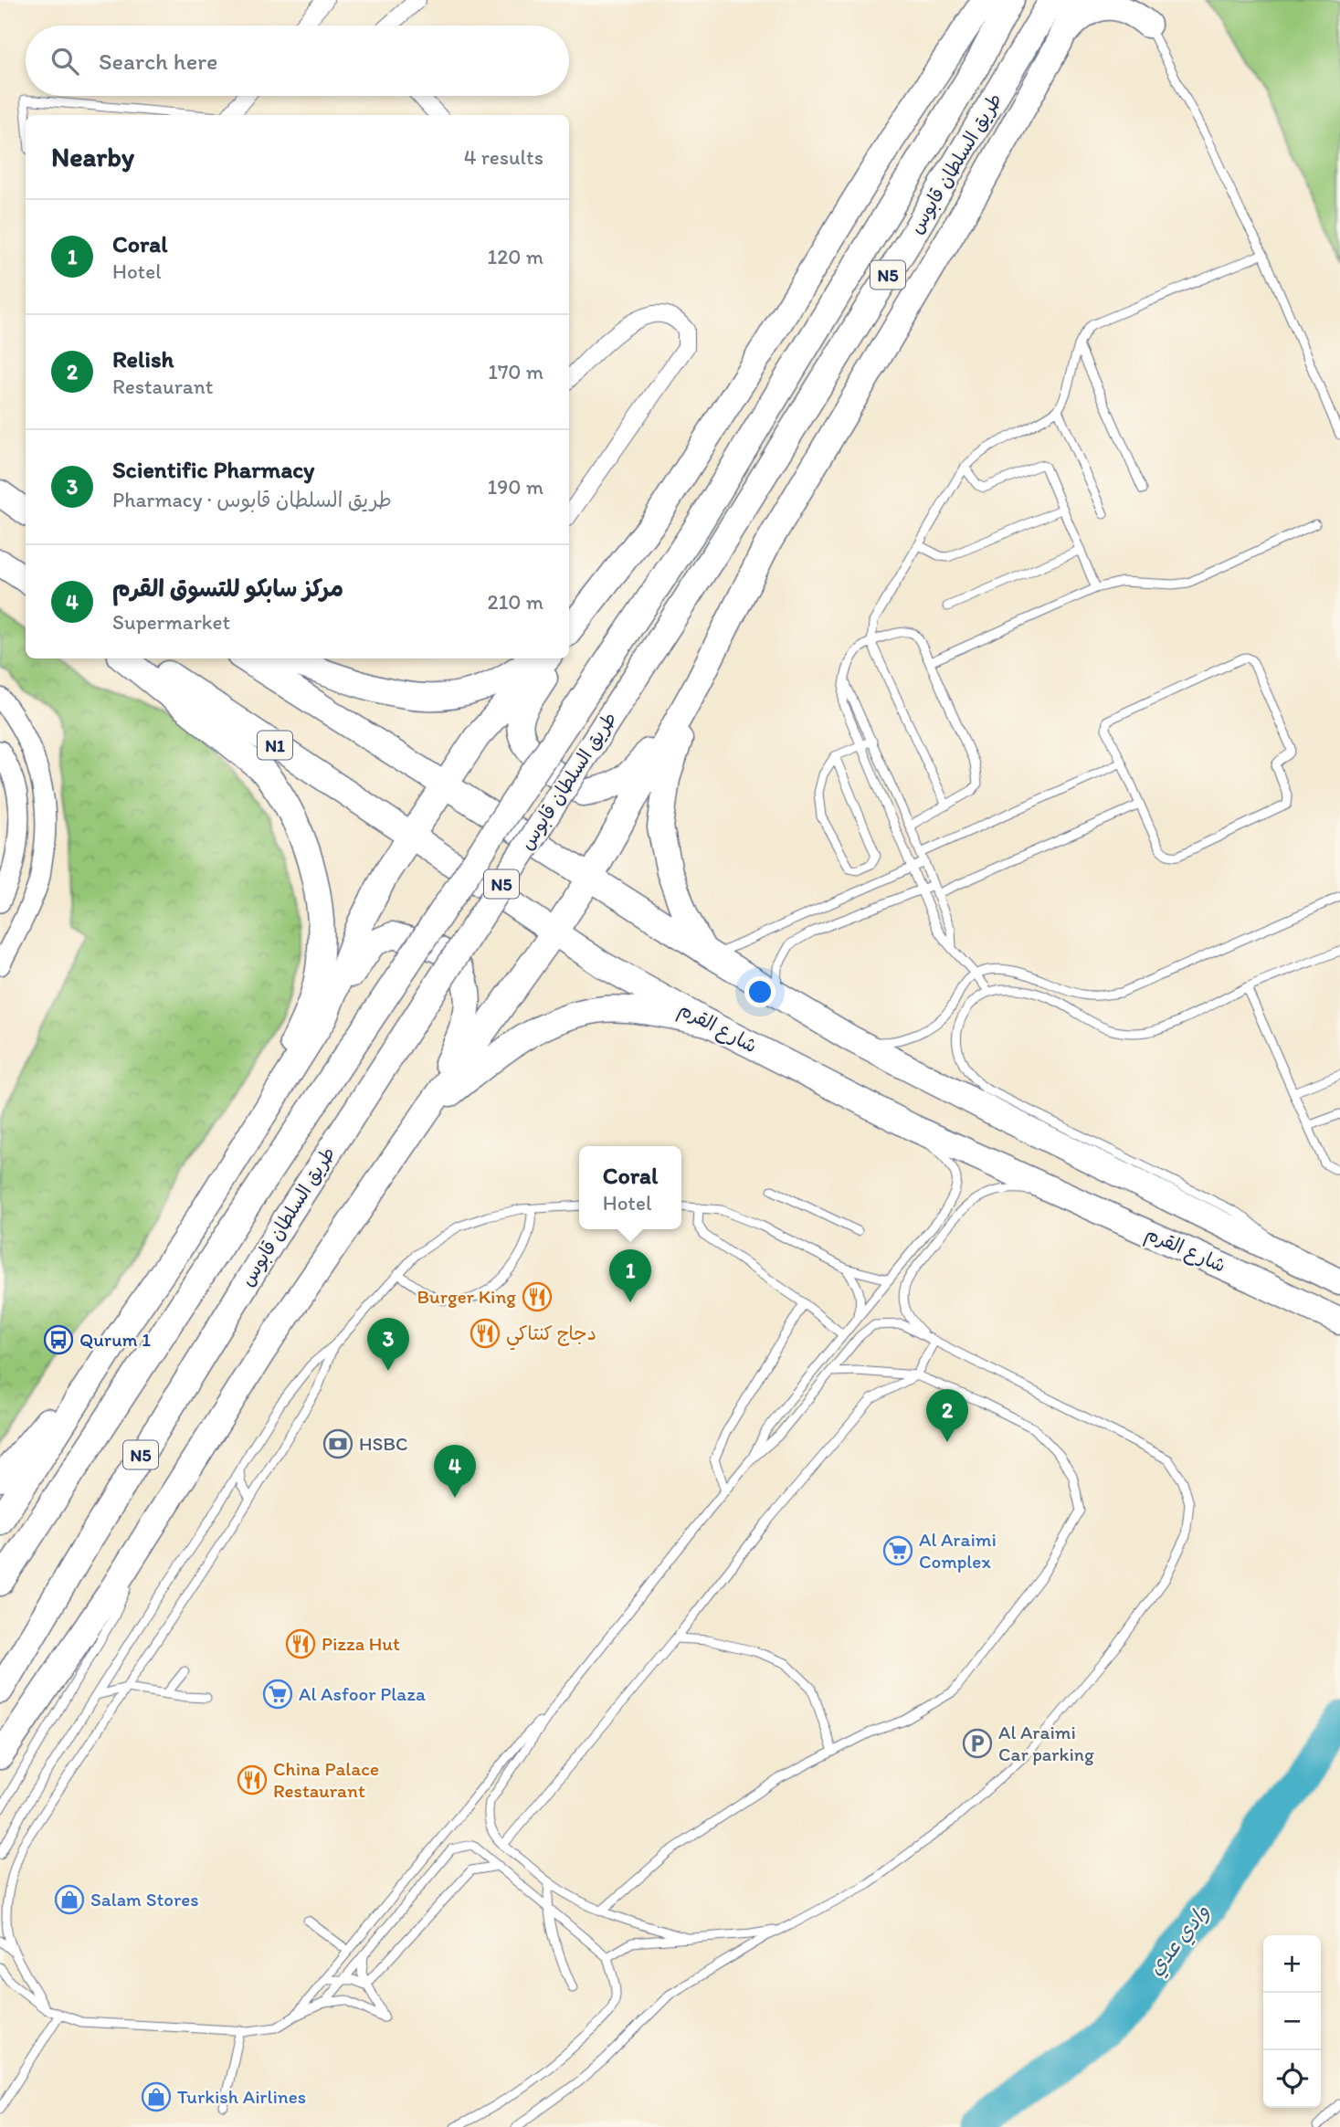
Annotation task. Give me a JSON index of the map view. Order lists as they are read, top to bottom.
{
  "streets": {
    "main road": [
      "طريق السلطان قابوس",
      "N5",
      "N1",
      "شارع القرم"
    ]
  },
  "water": ["وادي عدي"],
  "places": {
    "restaurant": [
      "Burger King",
      "دجاج كنتاكي",
      "Pizza Hut",
      "China Palace Restaurant"
    ],
    "bus stop": ["Qurum 1"],
    "bank": ["HSBC"],
    "supermarket": ["Al Araimi Complex", "Al Asfoor Plaza"],
    "parking": ["Al Araimi Car parking"],
    "shop": ["Salam Stores", "Turkish Airlines"]
  },
  "page": {
    "search": "Search here",
    "heading": ["Nearby", "4 results"],
    "list": [
      {
        "mark": "1",
        "name": "Coral",
        "note": "Hotel",
        "value": "120 m"
      },
      {
        "mark": "2",
        "name": "Relish",
        "note": "Restaurant",
        "value": "170 m"
      },
      {
        "mark": "3",
        "name": "Scientific Pharmacy",
        "note": "Pharmacy · طريق السلطان قابوس",
        "value": "190 m"
      },
      {
        "mark": "4",
        "name": "مركز سابكو للتسوق القرم",
        "note": "Supermarket",
        "value": "210 m"
      }
    ],
    "popup": ["Coral", "Hotel"],
    "pins": [
      "1",
      "3",
      "2",
      "4"
    ],
    "map_buttons": ["+", "−"]
  }
}
